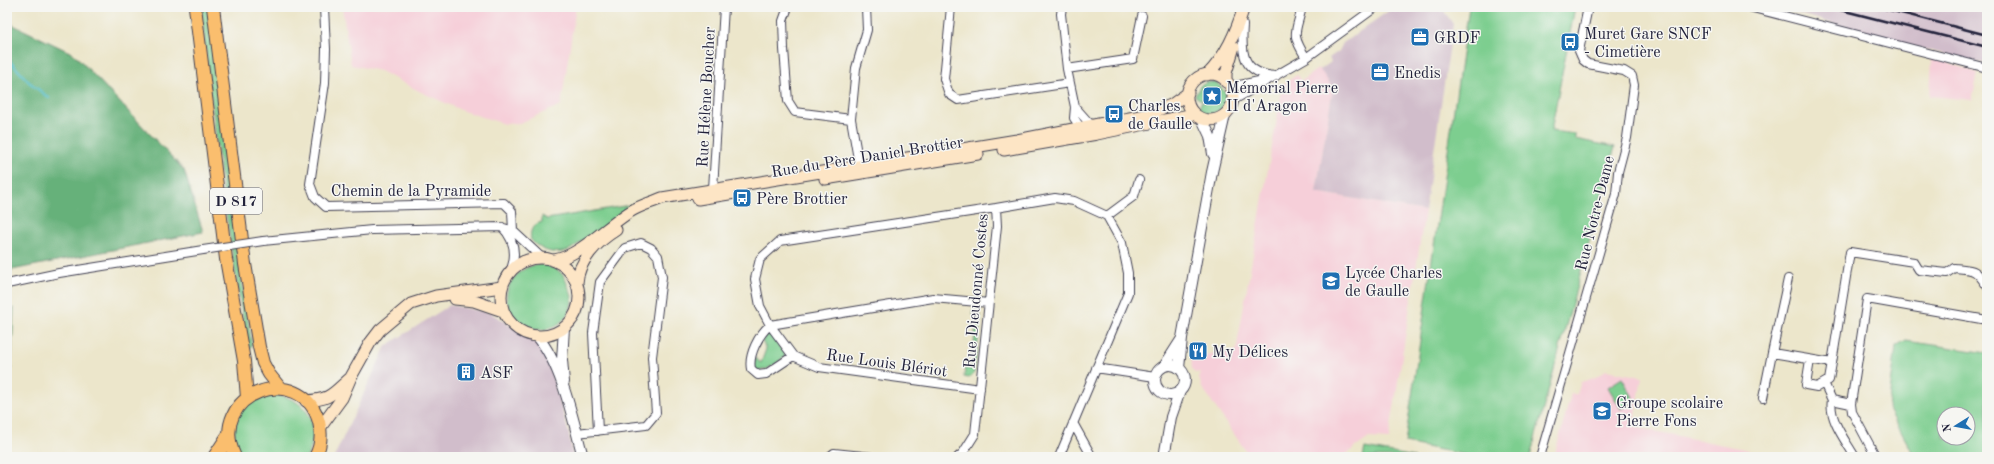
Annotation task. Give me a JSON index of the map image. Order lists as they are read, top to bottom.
{
  "streets": {
    "main road": ["Rue du Père Daniel Brottier", "D 817"],
    "street": [
      "Rue Hélène Boucher",
      "Chemin de la Pyramide",
      "Rue Notre-Dame",
      "Rue Dieudonné Costes",
      "Rue Louis Blériot"
    ]
  },
  "crossings": [
    ["Rue Hélène Boucher", "Rue du Père Daniel Brottier"],
    ["Rue Dieudonné Costes", "Rue Louis Blériot"]
  ],
  "places": {
    "office": ["GRDF", "Enedis"],
    "bus stop": ["Muret Gare SNCF - Cimetière", "Charles de Gaulle", "Père Brottier"],
    "place": ["Mémorial Pierre II d'Aragon"],
    "school or university": ["Lycée Charles de Gaulle", "Groupe scolaire Pierre Fons"],
    "restaurant": ["My Délices"],
    "building": ["ASF"]
  },
  "north": "left"
}
